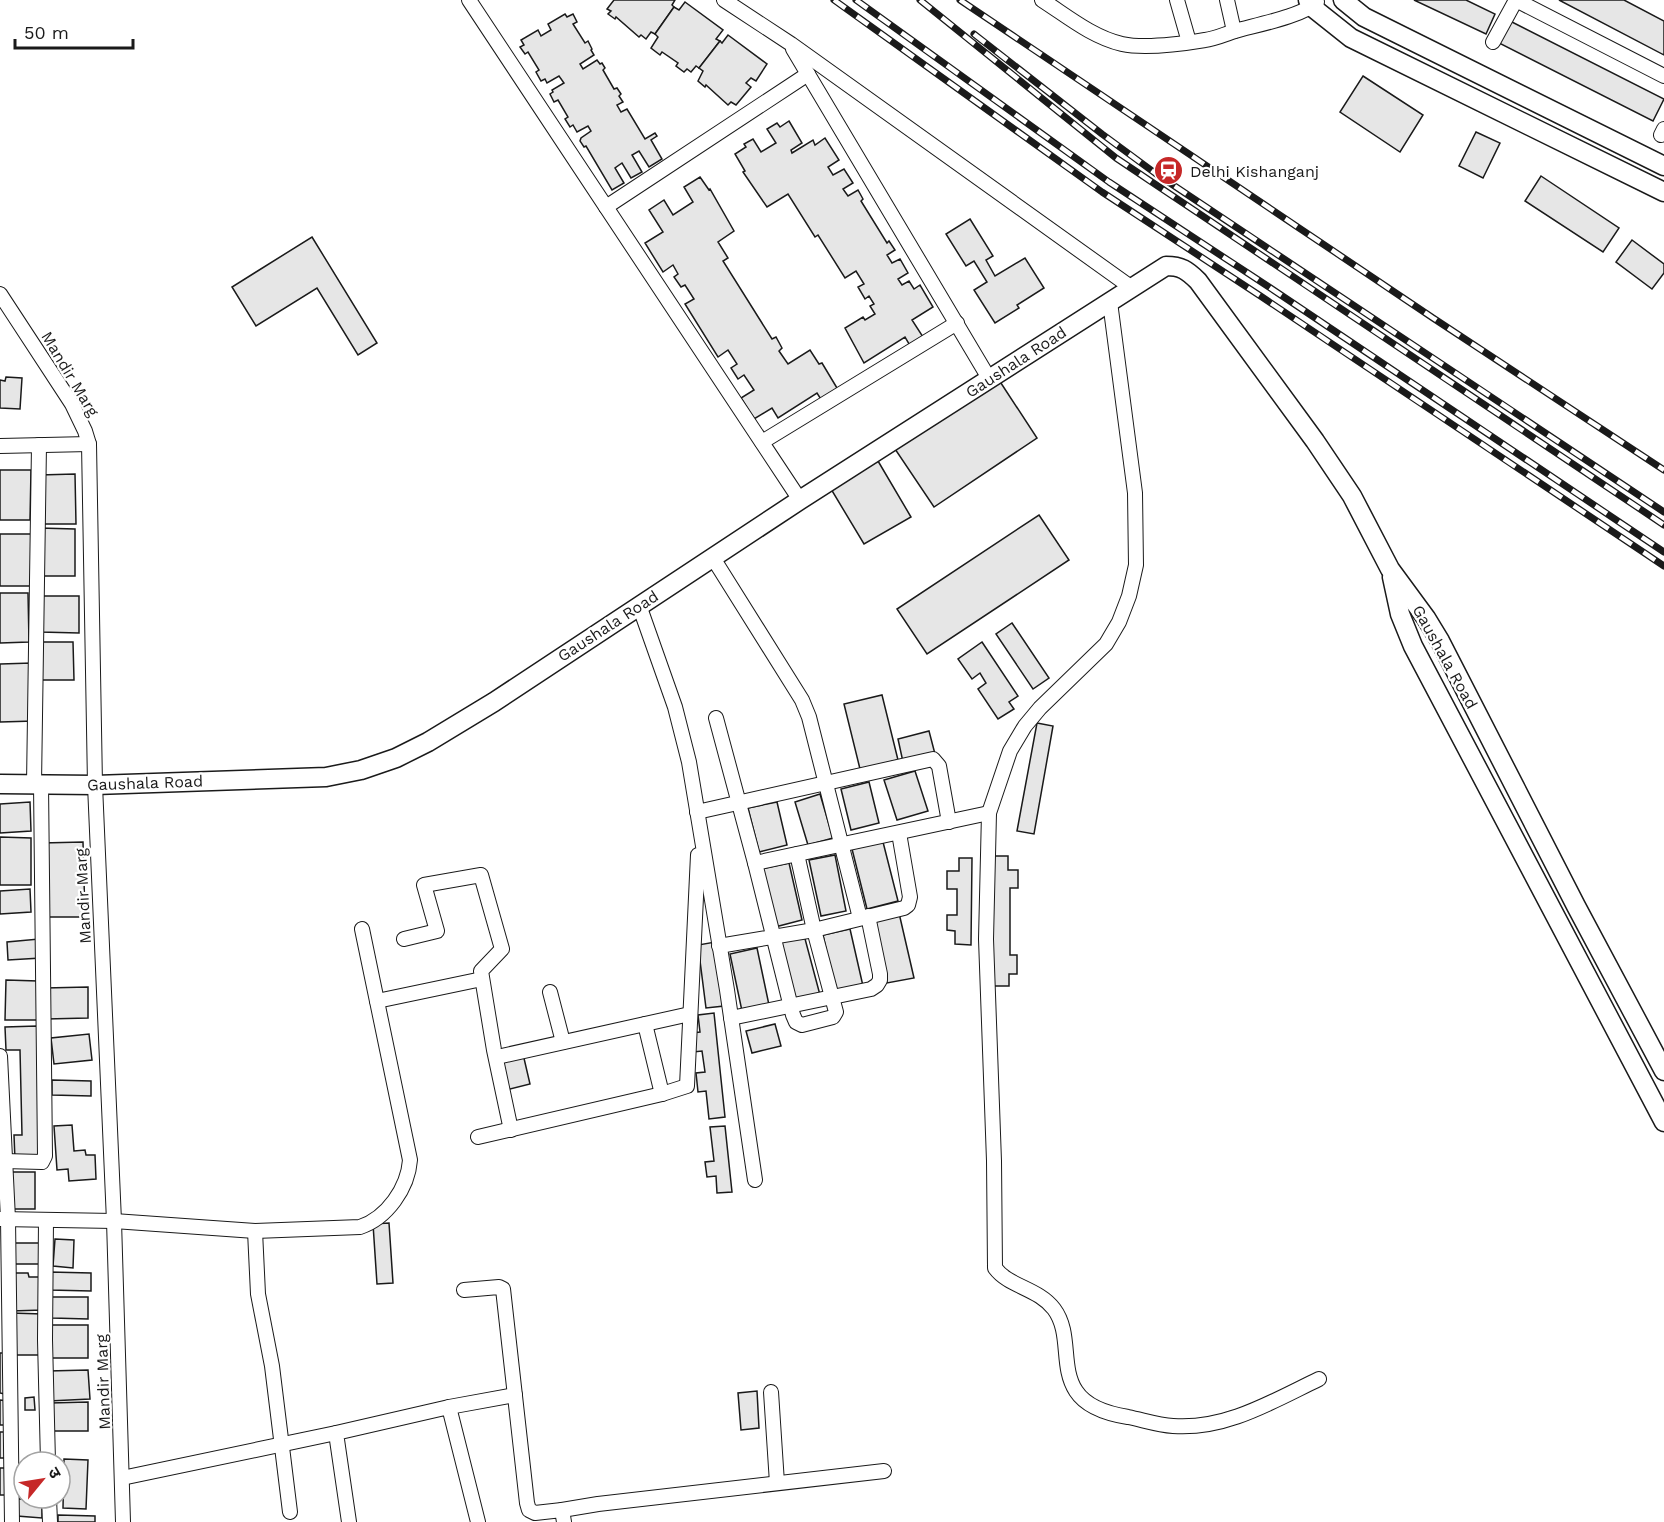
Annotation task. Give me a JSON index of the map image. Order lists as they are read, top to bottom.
{
  "streets": {
    "street": ["Gaushala Road", "Mandir Marg"]
  },
  "crossings": [
    ["Gaushala Road", "Mandir Marg"]
  ],
  "places": {
    "station": ["Delhi Kishanganj"]
  },
  "scale_bar": "50 m",
  "north": "top right"
}
